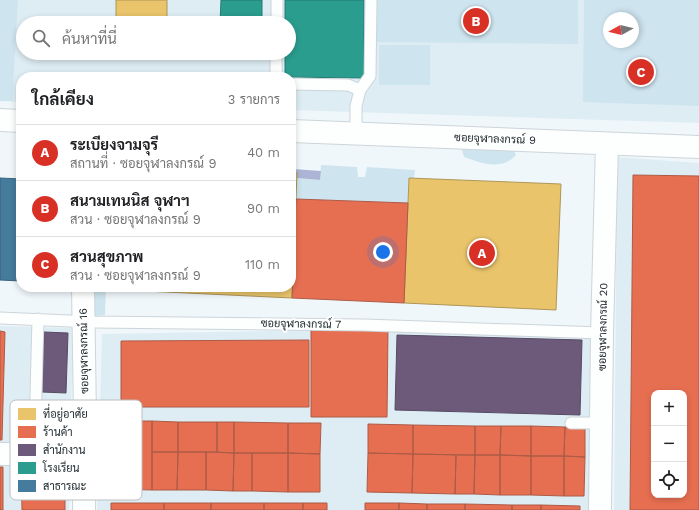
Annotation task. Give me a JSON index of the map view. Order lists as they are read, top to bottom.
{
  "streets": {
    "street": ["ซอยจุฬาลงกรณ์ 9", "ซอยจุฬาลงกรณ์ 20", "ซอยจุฬาลงกรณ์ 16"],
    "lane": ["ซอยจุฬาลงกรณ์ 7"]
  },
  "crossings": [
    ["ซอยจุฬาลงกรณ์ 9", "ซอยจุฬาลงกรณ์ 20"],
    ["ซอยจุฬาลงกรณ์ 7", "ซอยจุฬาลงกรณ์ 20"],
    ["ซอยจุฬาลงกรณ์ 7", "ซอยจุฬาลงกรณ์ 16"]
  ],
  "legend": [
    "ที่อยู่อาศัย",
    "ร้านค้า",
    "สำนักงาน",
    "โรงเรียน",
    "สาธารณะ"
  ],
  "north": "left",
  "page": {
    "pins": ["B", "C", "A"],
    "search": "ค้นหาที่นี่",
    "heading": ["ใกล้เคียง", "3 รายการ"],
    "list": [
      {
        "mark": "A",
        "name": "ระเบียงจามจุรี",
        "note": "สถานที่ · ซอยจุฬาลงกรณ์ 9",
        "value": "40 m"
      },
      {
        "mark": "B",
        "name": "สนามเทนนิส จุฬาฯ",
        "note": "สวน · ซอยจุฬาลงกรณ์ 9",
        "value": "90 m"
      },
      {
        "mark": "C",
        "name": "สวนสุขภาพ",
        "note": "สวน · ซอยจุฬาลงกรณ์ 9",
        "value": "110 m"
      }
    ],
    "map_buttons": ["+", "−"]
  }
}
